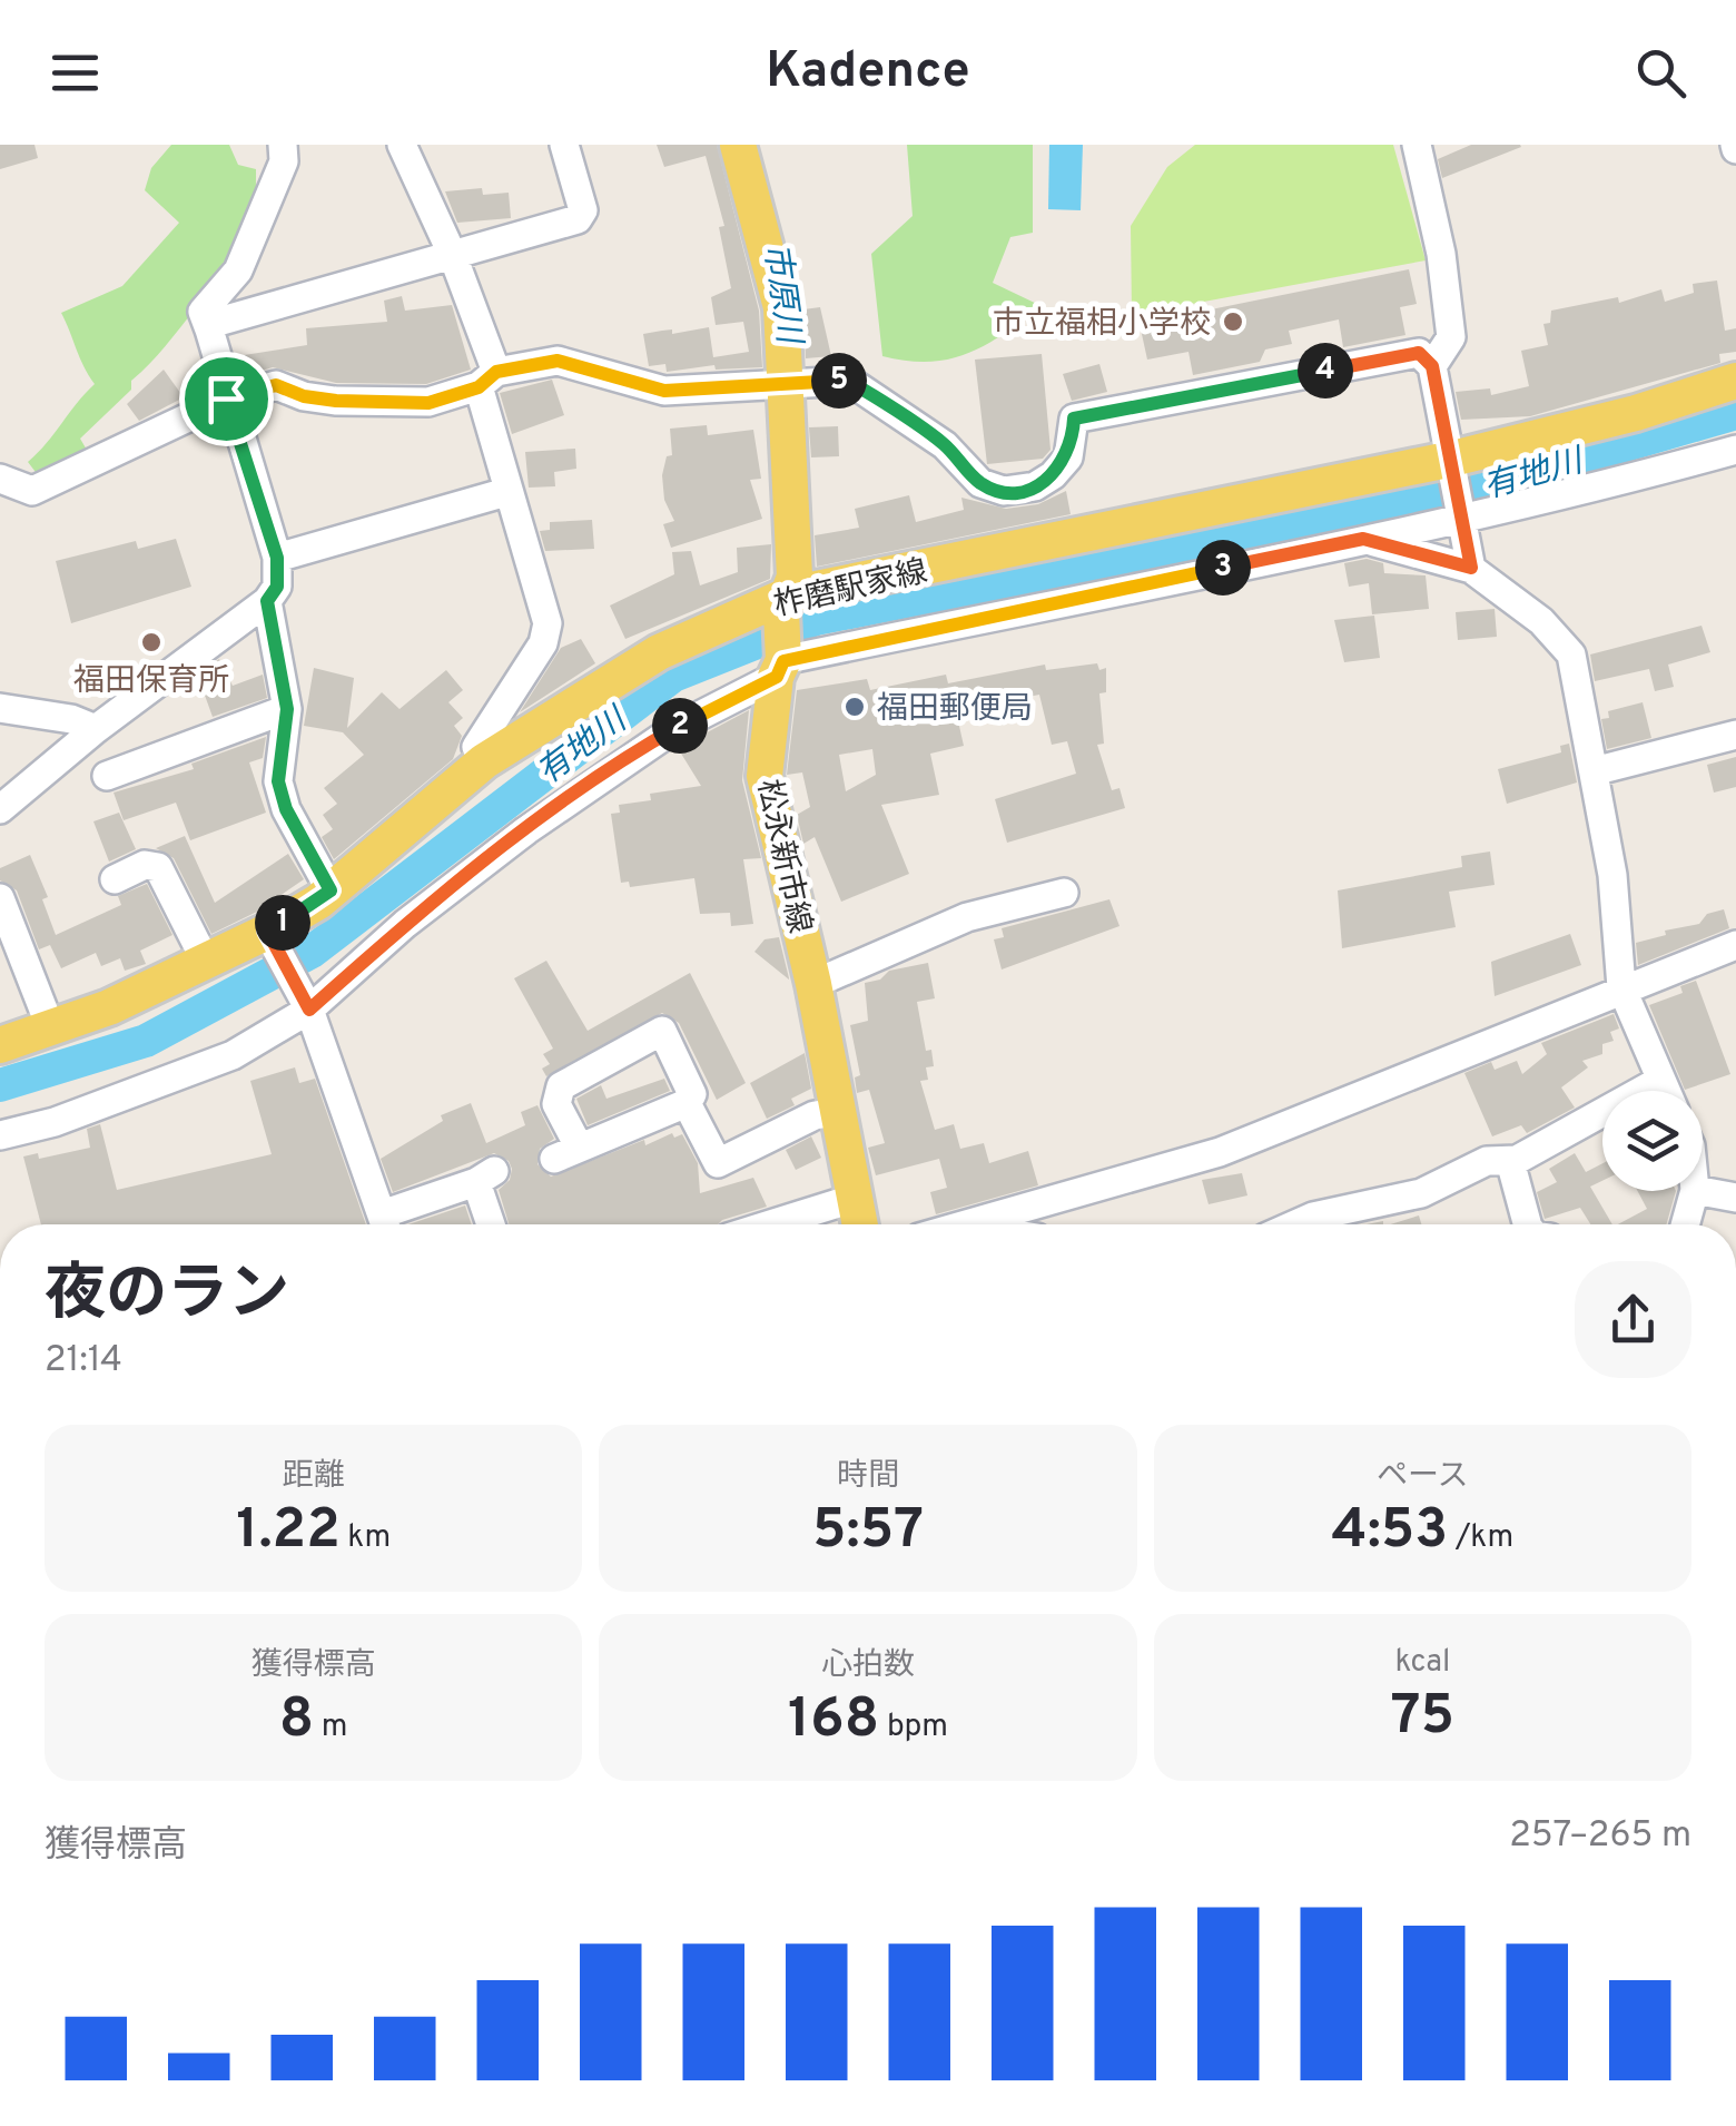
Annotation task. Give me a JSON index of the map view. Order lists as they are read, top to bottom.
{
  "streets": {
    "main road": ["柞磨駅家線", "松永新市線"]
  },
  "crossings": [
    ["柞磨駅家線", "松永新市線"]
  ],
  "water": ["市原川", "有地川"],
  "places": ["市立福相小学校", "福田保育所", "福田郵便局"],
  "page": {
    "header": "Kadence",
    "pins": [
      "4",
      "5",
      "3",
      "2",
      "1"
    ],
    "heading": ["夜のラン", "21:14"],
    "stats": [
      ["距離", "1.22 km"],
      ["時間", "5:57"],
      ["ペース", "4:53 /km"],
      ["獲得標高", "8 m"],
      ["心拍数", "168 bpm"],
      ["kcal", "75"]
    ],
    "chart": ["獲得標高", "257–265 m"]
  }
}
